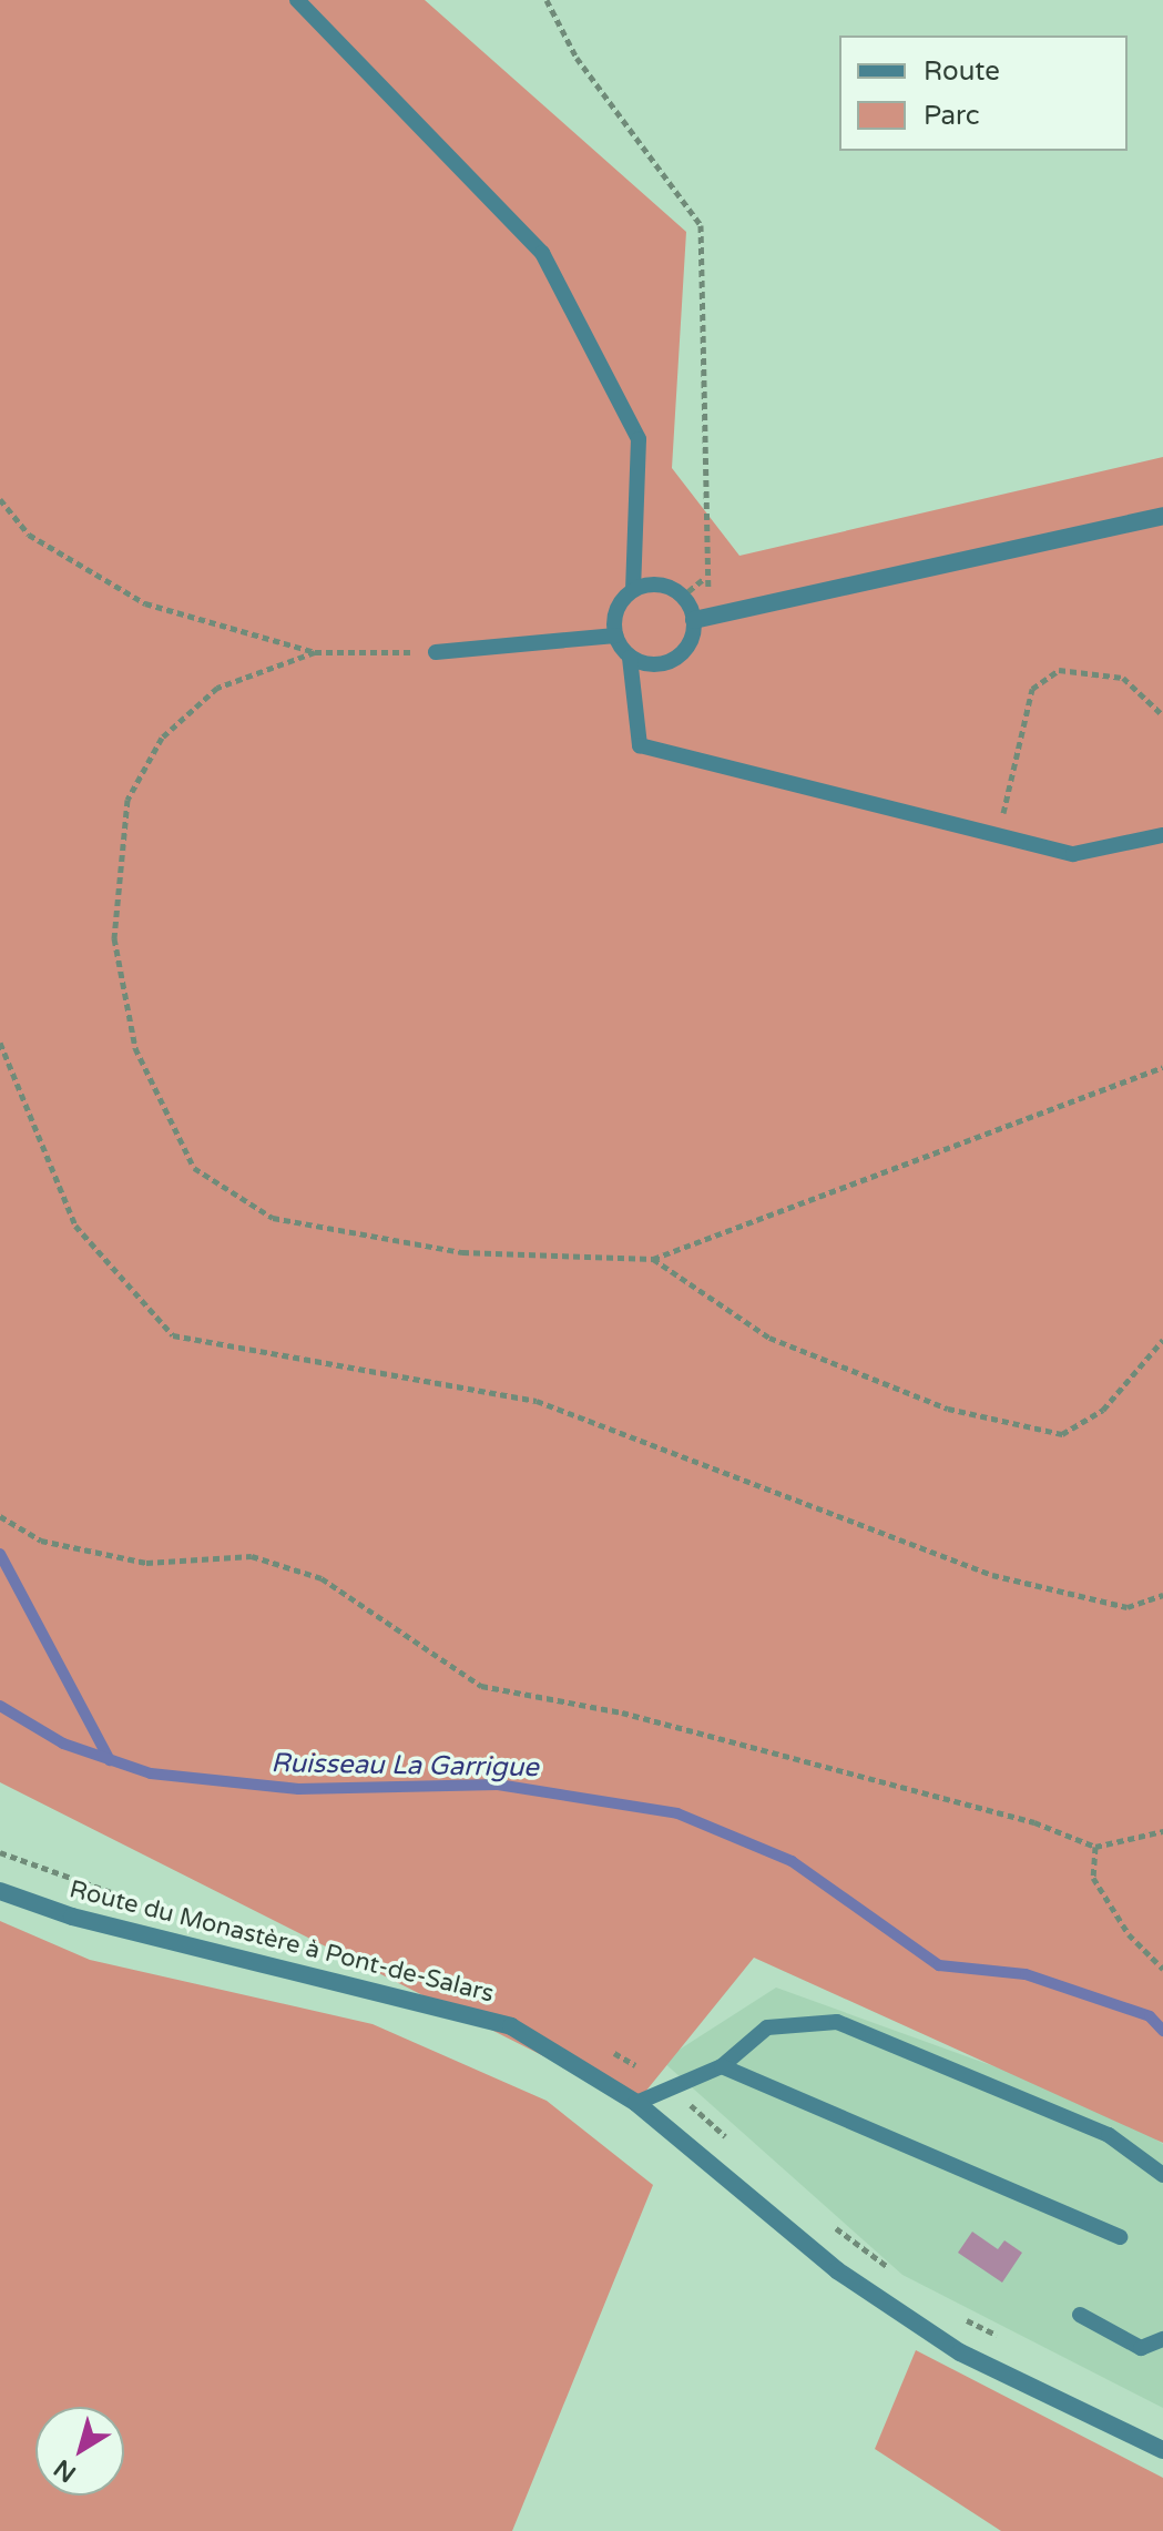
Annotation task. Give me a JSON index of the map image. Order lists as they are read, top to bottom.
{
  "streets": {
    "street": ["Route du Monastère à Pont-de-Salars"]
  },
  "water": ["Ruisseau La Garrigue"],
  "legend": ["Route", "Parc"],
  "north": "bottom left"
}
